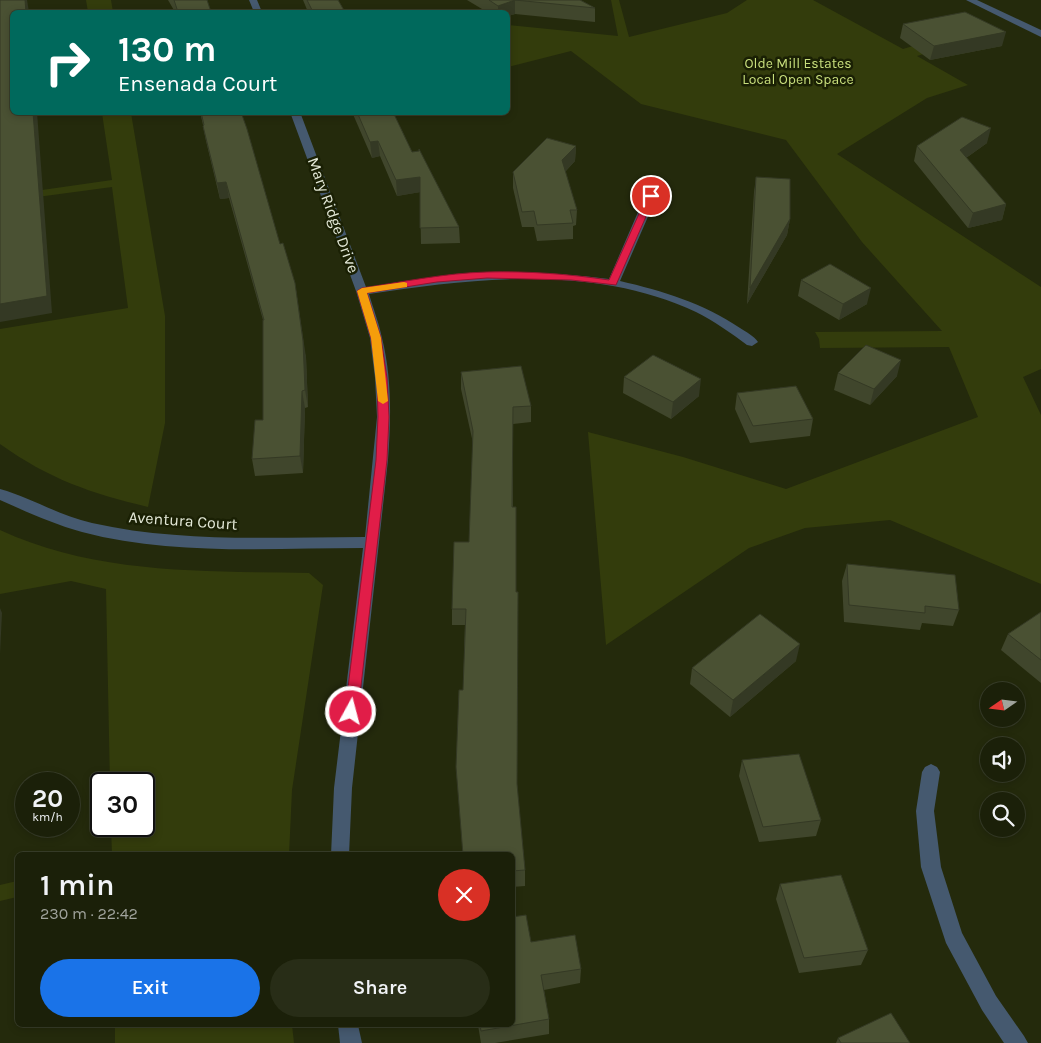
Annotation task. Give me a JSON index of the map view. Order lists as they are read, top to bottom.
{
  "streets": {
    "street": ["Mary Ridge Drive", "Aventura Court"]
  },
  "crossings": [
    ["Mary Ridge Drive", "Aventura Court"]
  ],
  "parks": ["Olde Mill Estates Local Open Space"],
  "north": "left",
  "page": {
    "turn": ["130 m", "Ensenada Court"],
    "speed": "20 km/h",
    "limit": "30",
    "heading": ["1 min", "230 m · 22:42"],
    "buttons": ["Exit", "Share"]
  }
}
